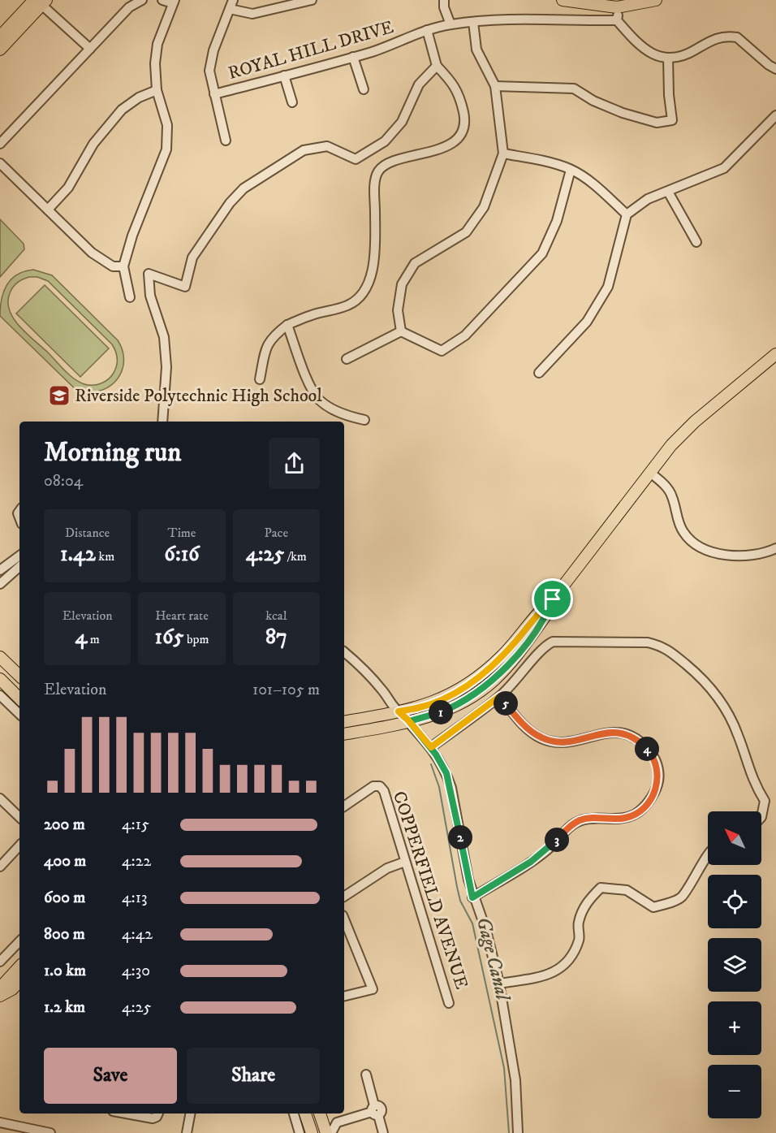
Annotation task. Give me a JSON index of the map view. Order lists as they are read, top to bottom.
{
  "streets": {
    "street": ["ROYAL HILL DRIVE", "COPPERFIELD AVENUE"]
  },
  "water": ["Gage Canal"],
  "places": {
    "school or university": ["Riverside Polytechnic High School"]
  },
  "north": "top left",
  "page": {
    "heading": ["Morning run", "08:04"],
    "stats": [
      ["Distance", "1.42 km"],
      ["Time", "6:16"],
      ["Pace", "4:25 /km"],
      ["Elevation", "4 m"],
      ["Heart rate", "165 bpm"],
      ["kcal", "87"]
    ],
    "chart": ["Elevation", "101–105 m"],
    "pins": [
      "5",
      "1",
      "4",
      "2",
      "3"
    ],
    "list": [
      {
        "name": "200 m",
        "note": "4:15"
      },
      {
        "name": "400 m",
        "note": "4:22"
      },
      {
        "name": "600 m",
        "note": "4:13"
      },
      {
        "name": "800 m",
        "note": "4:42"
      },
      {
        "name": "1.0 km",
        "note": "4:30"
      },
      {
        "name": "1.2 km",
        "note": "4:25"
      }
    ],
    "map_buttons": ["+", "−"],
    "buttons": ["Save", "Share"]
  }
}
